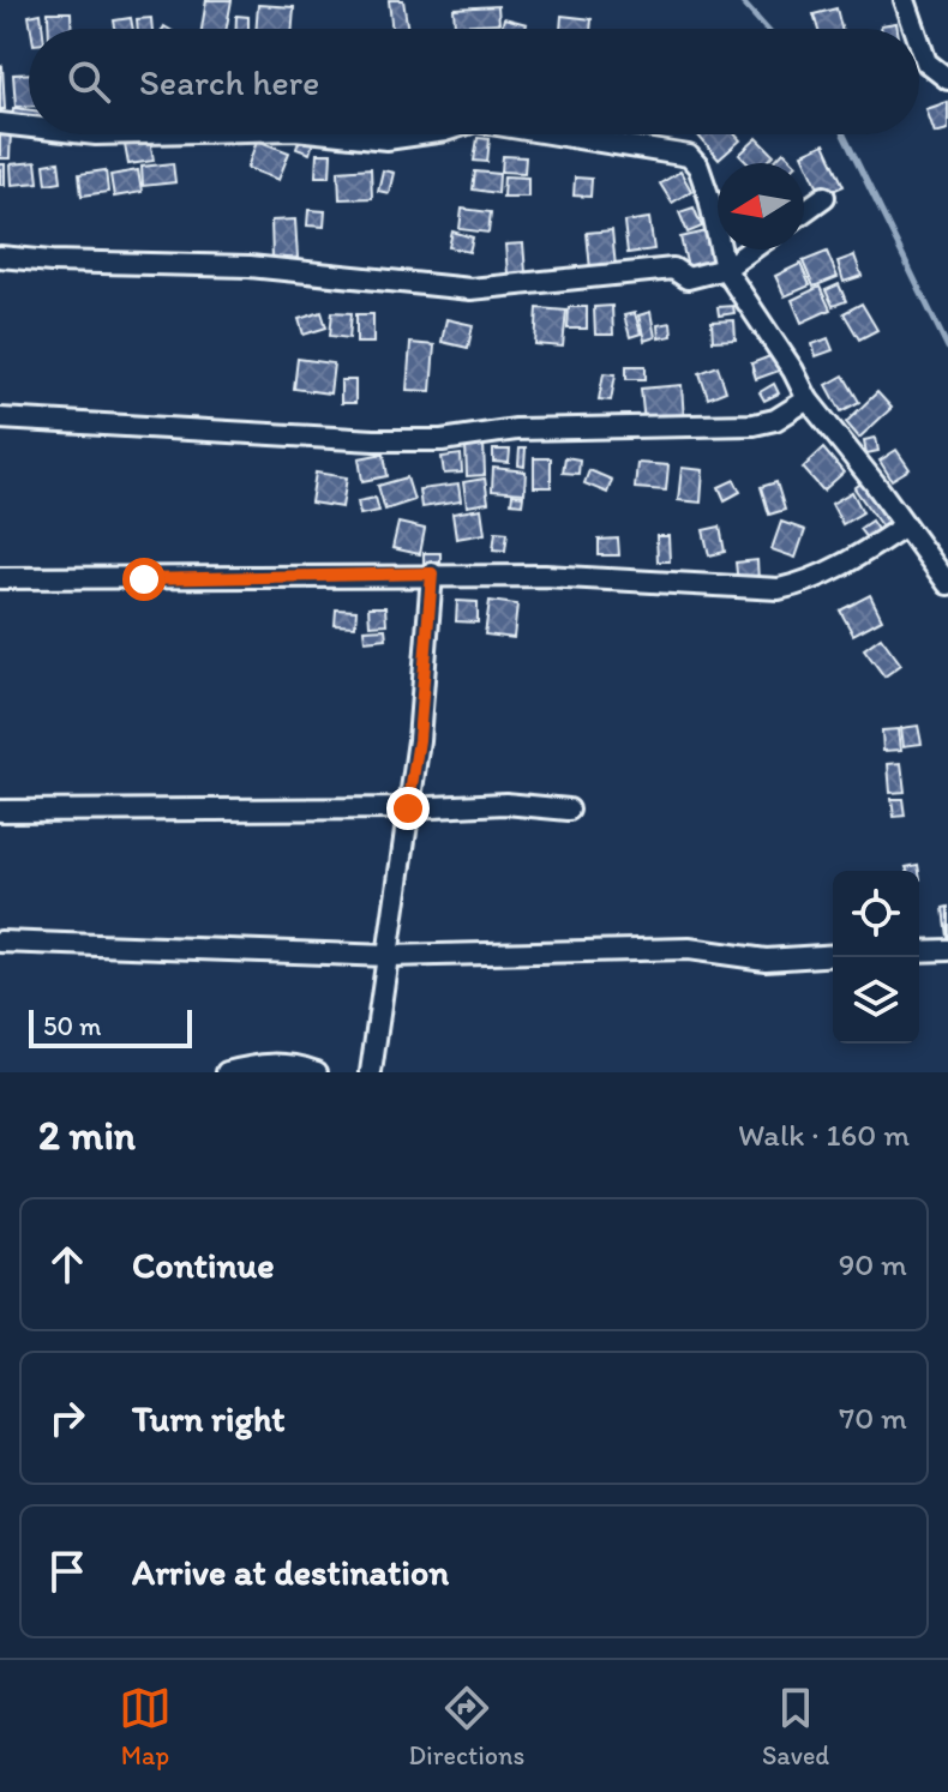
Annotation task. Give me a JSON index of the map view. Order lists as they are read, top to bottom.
{
  "scale_bar": "50 m",
  "north": "left",
  "page": {
    "search": "Search here",
    "scale": "50 m",
    "heading": ["2 min", "Walk · 160 m"],
    "list": [
      ["Continue", "90 m"],
      ["Turn right", "70 m"],
      "Arrive at destination"
    ],
    "nav": ["Map", "Directions", "Saved"]
  }
}
